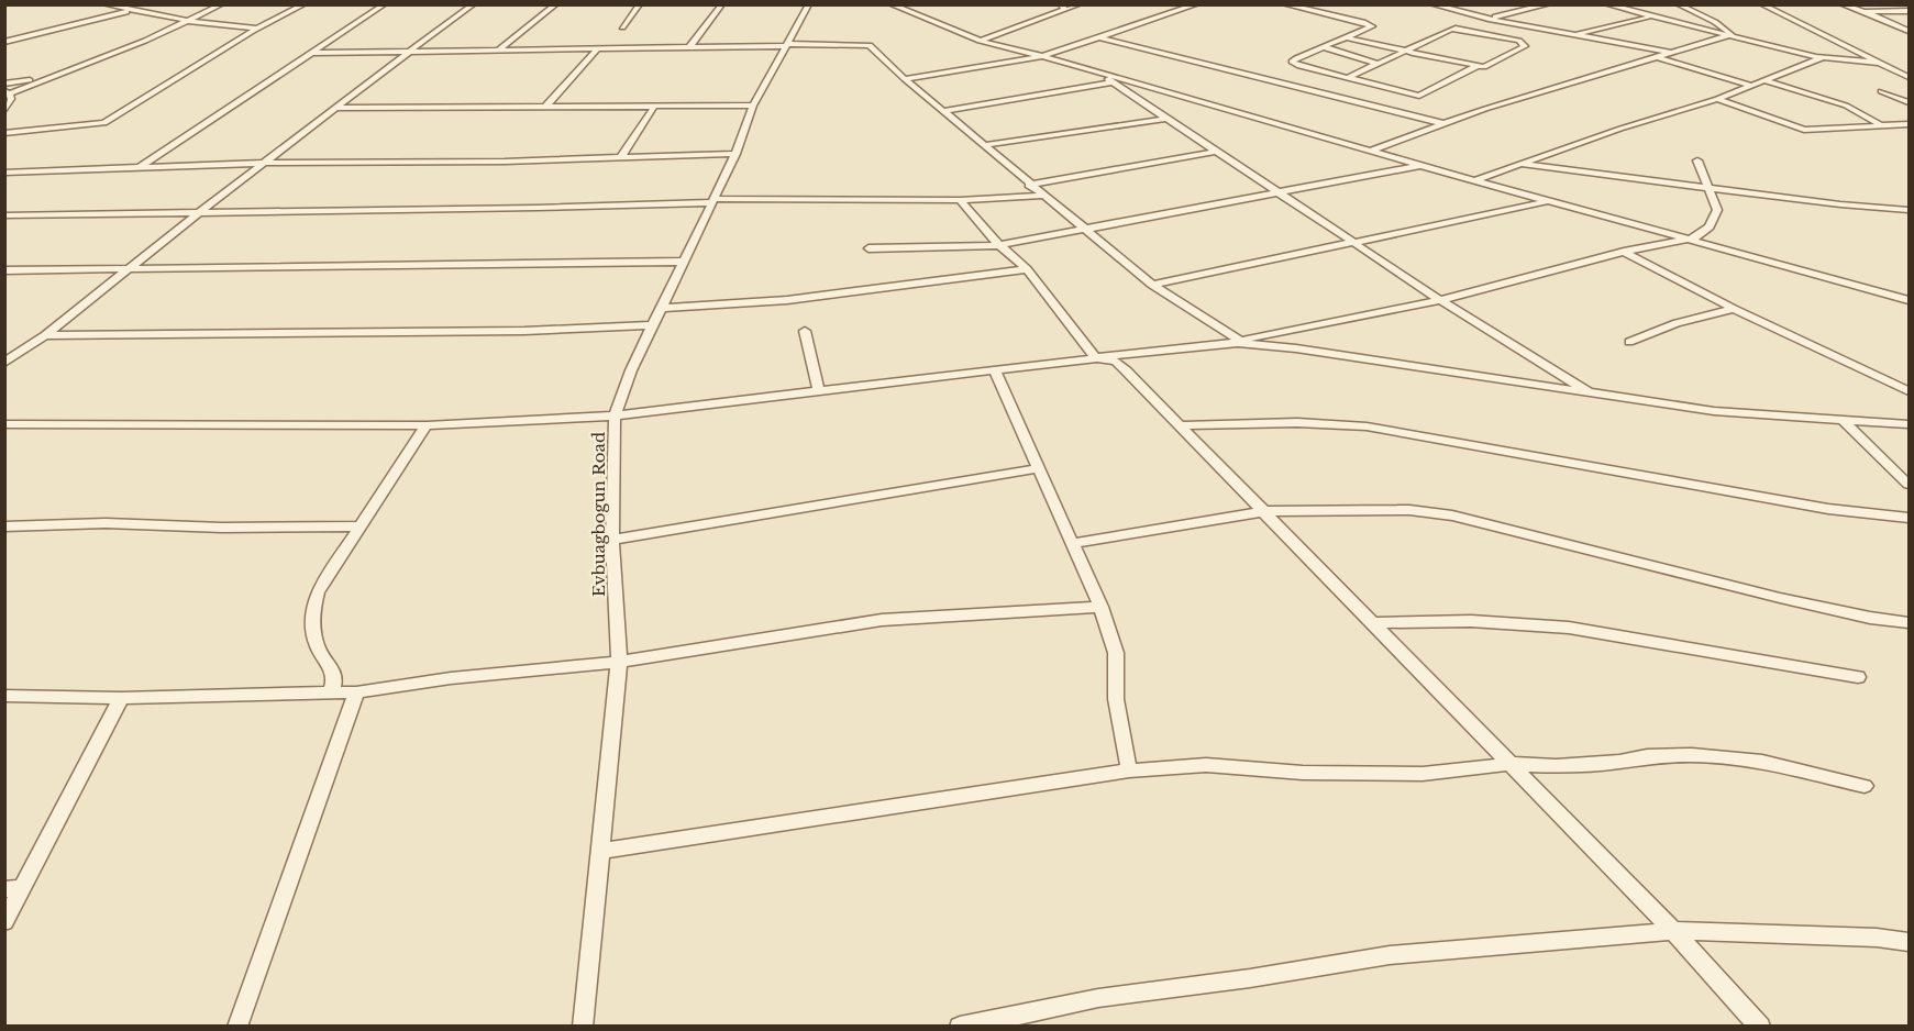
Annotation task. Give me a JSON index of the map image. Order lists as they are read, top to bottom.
{
  "streets": {
    "street": ["Evbuagbogun Road"]
  }
}
